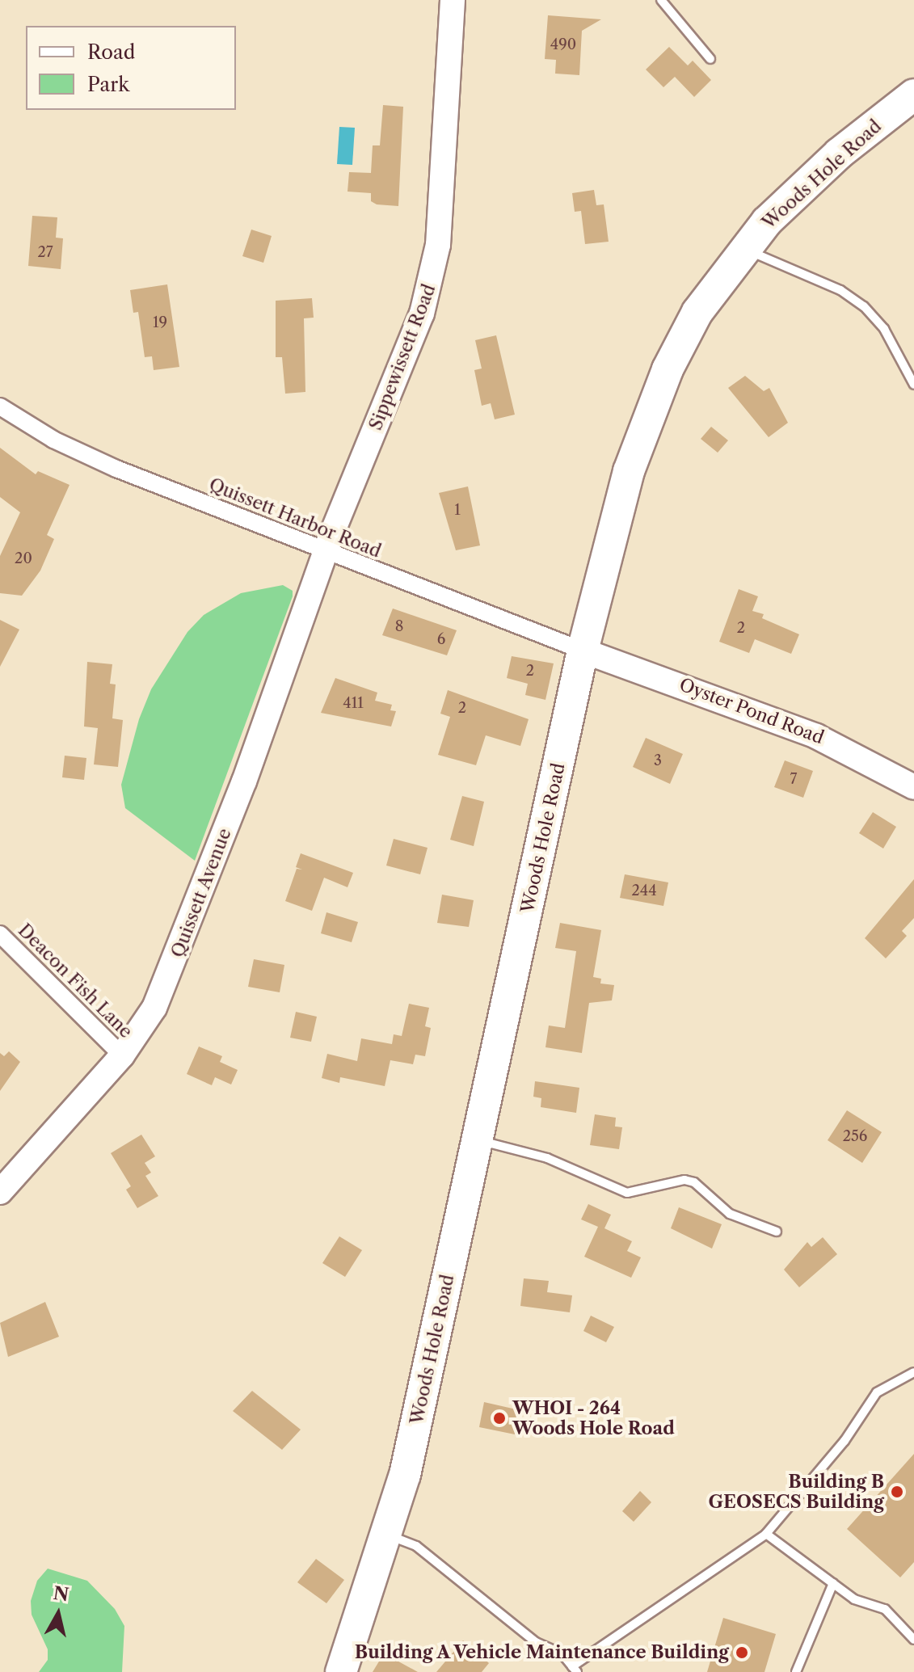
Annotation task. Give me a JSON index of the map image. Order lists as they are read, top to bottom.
{
  "streets": {
    "highway": ["Woods Hole Road"],
    "main road": ["Sippewissett Road", "Oyster Pond Road", "Quissett Avenue"],
    "street": ["Quissett Harbor Road", "Deacon Fish Lane"]
  },
  "crossings": [
    ["Woods Hole Road", "Quissett Harbor Road"],
    ["Woods Hole Road", "Oyster Pond Road"],
    ["Sippewissett Road", "Quissett Harbor Road"],
    ["Sippewissett Road", "Quissett Avenue"],
    ["Quissett Harbor Road", "Oyster Pond Road"],
    ["Quissett Harbor Road", "Quissett Avenue"],
    ["Quissett Avenue", "Deacon Fish Lane"]
  ],
  "places": ["WHOI - 264 Woods Hole Road", "Building B GEOSECS Building", "Building A Vehicle Maintenance Building"],
  "house_numbers": [
    "490",
    "27",
    "19",
    "1",
    "20",
    "8",
    "2",
    "6",
    "2",
    "411",
    "2",
    "3",
    "7",
    "244",
    "256"
  ],
  "legend": ["Road", "Park"],
  "north": "top"
}
